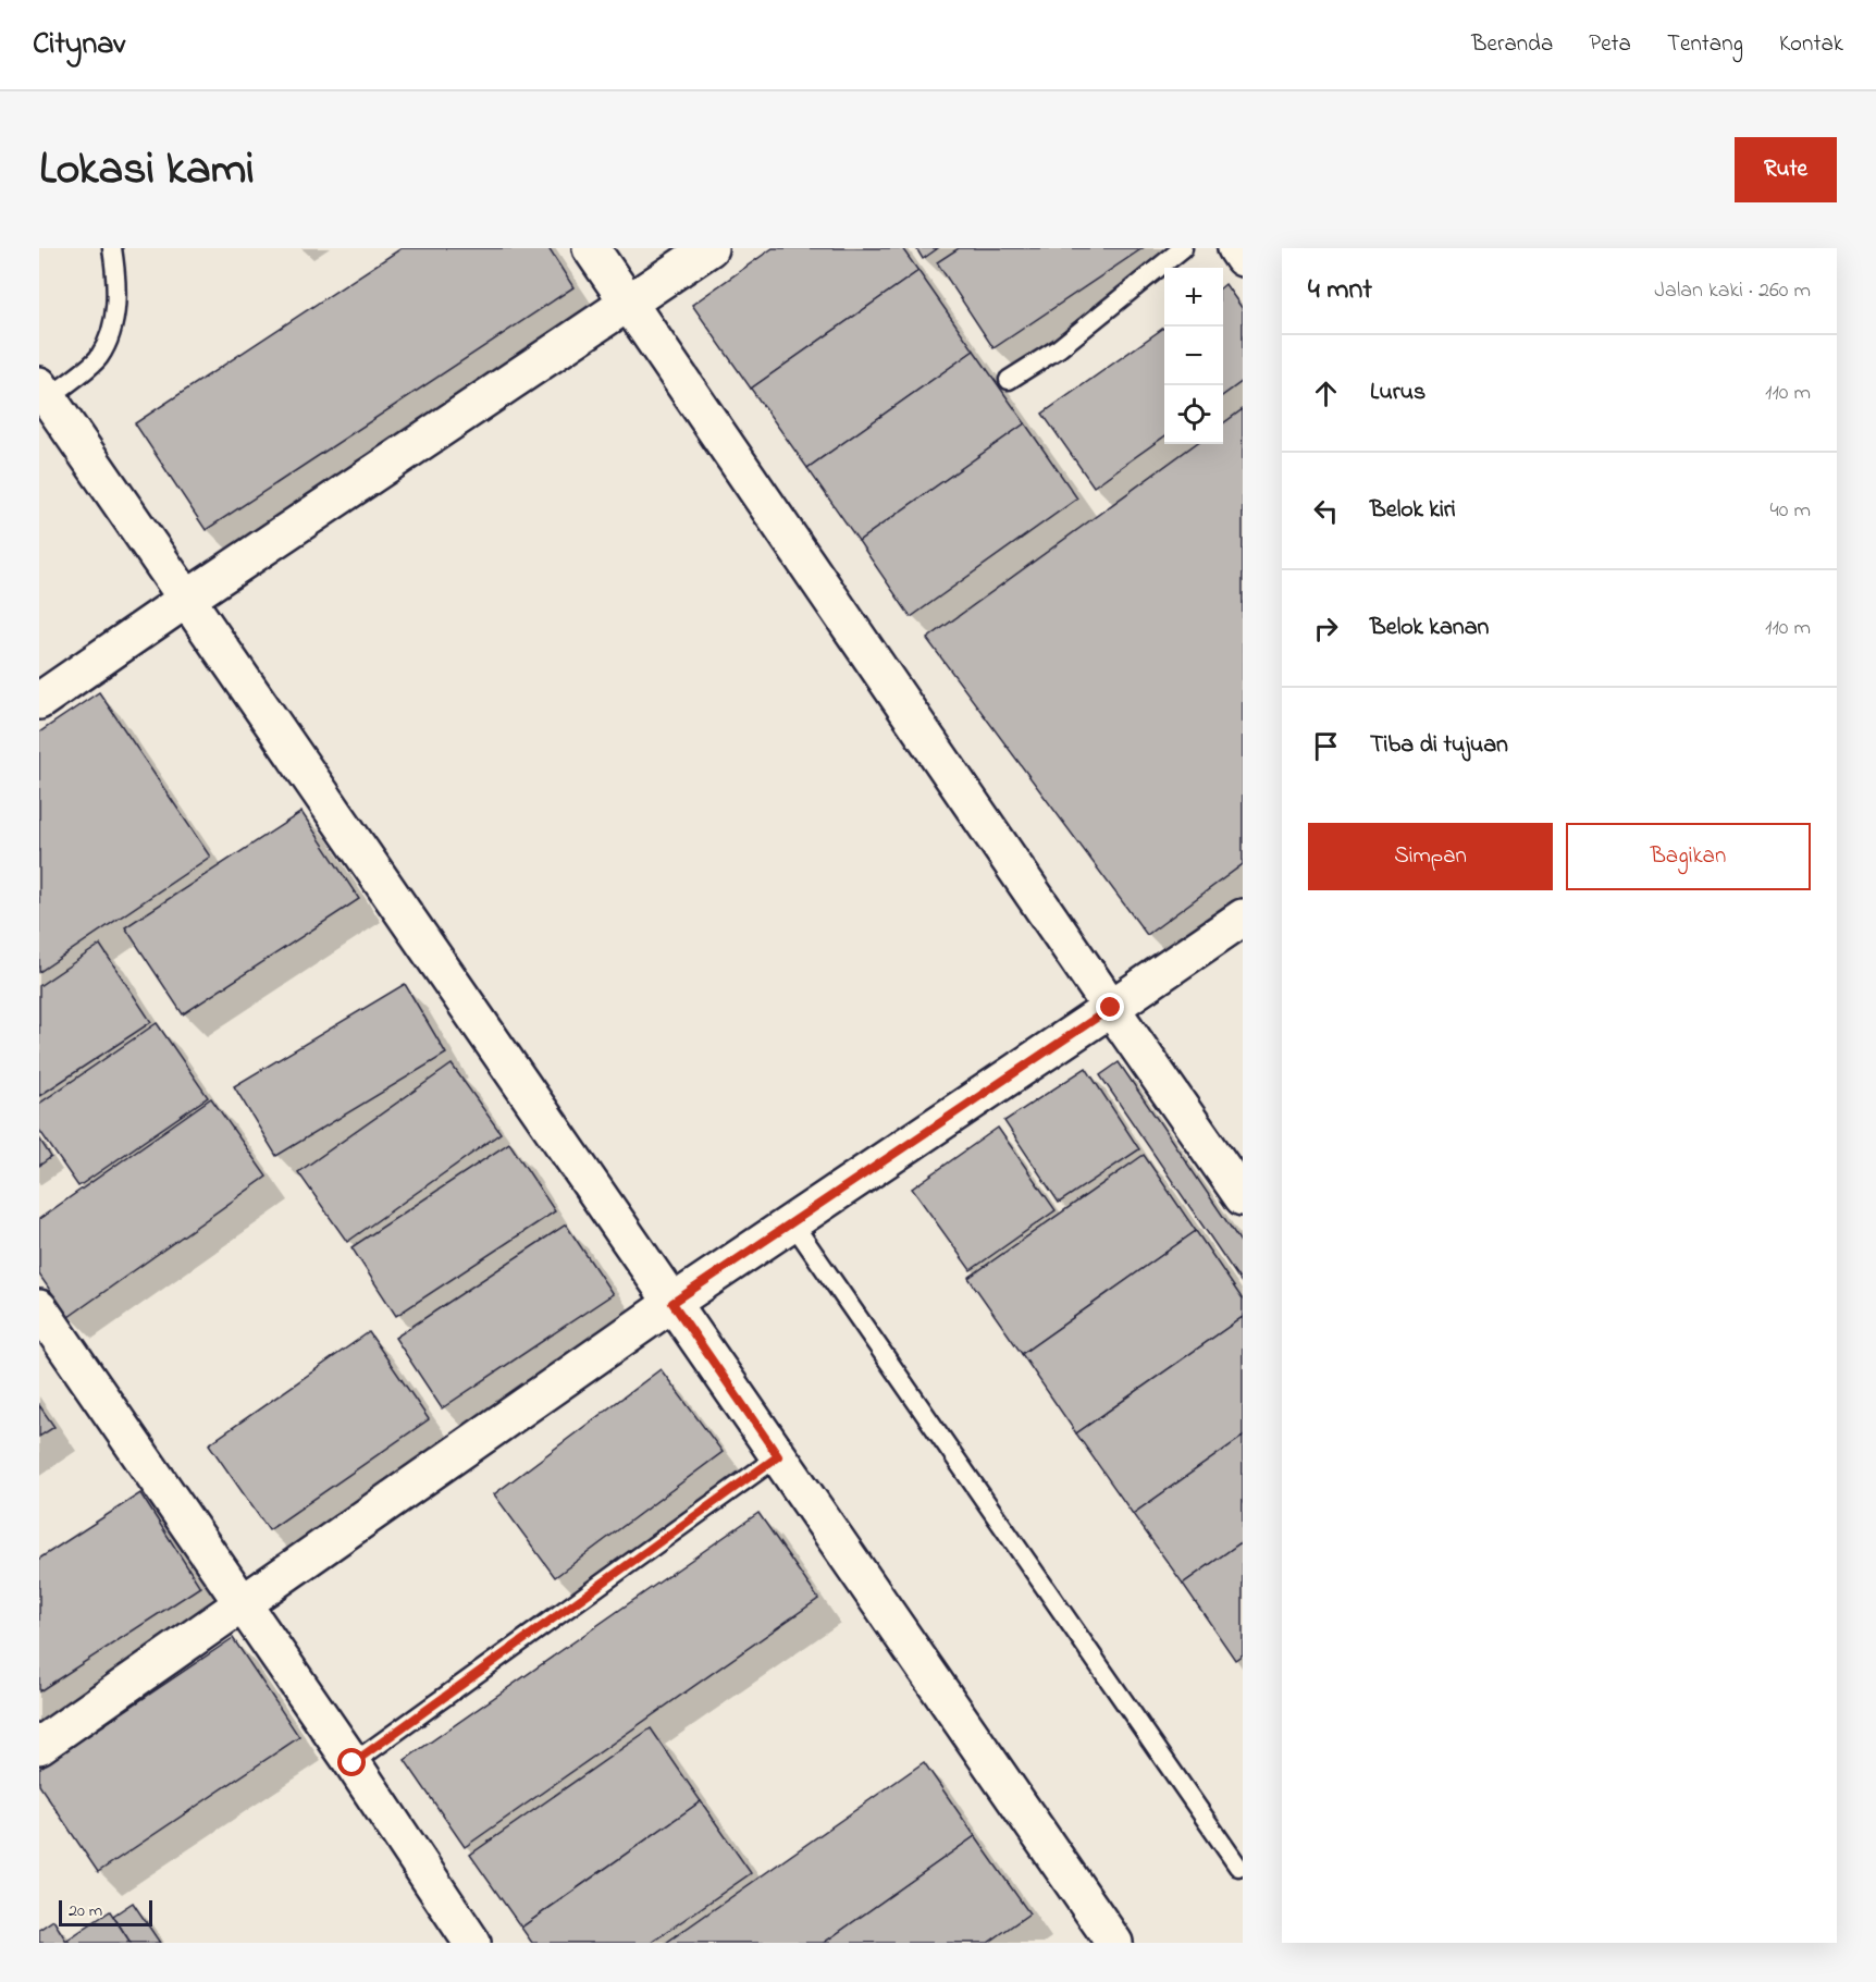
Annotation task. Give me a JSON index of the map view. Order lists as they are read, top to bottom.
{
  "scale_bar": "20 m",
  "page": {
    "header": "Citynav",
    "nav": [
      "Beranda",
      "Peta",
      "Tentang",
      "Kontak"
    ],
    "title": "Lokasi kami",
    "buttons": [
      "Rute",
      ["Simpan", "Bagikan"]
    ],
    "heading": ["4 mnt", "Jalan kaki · 260 m"],
    "map_buttons": ["+", "−"],
    "list": [
      ["Lurus", "110 m"],
      ["Belok kiri", "40 m"],
      ["Belok kanan", "110 m"],
      "Tiba di tujuan"
    ],
    "scale": "20 m"
  }
}
